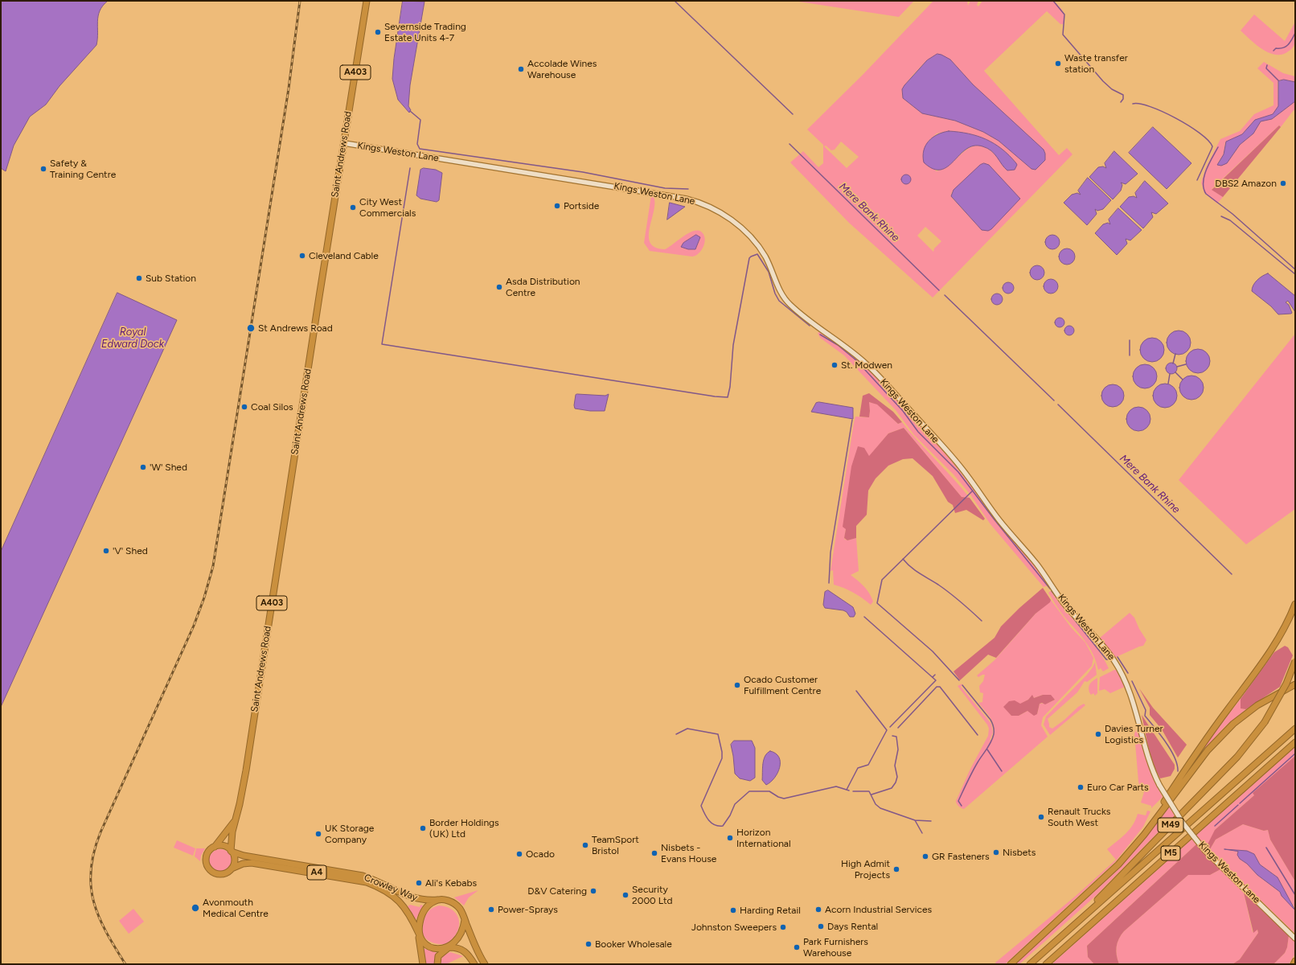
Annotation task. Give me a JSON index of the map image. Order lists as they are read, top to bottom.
{
  "streets": {
    "highway": [
      "A403",
      "Saint Andrews Road",
      "M49",
      "M5",
      "A4",
      "Crowley Way"
    ],
    "street": ["Kings Weston Lane"]
  },
  "crossings": [
    ["Kings Weston Lane", "Saint Andrews Road"],
    ["Saint Andrews Road", "Crowley Way"],
    ["M49", "M5"],
    ["A4", "Crowley Way"]
  ],
  "water": ["Mere Bank Rhine", "Royal Edward Dock"],
  "places": [
    "Severnside Trading Estate Units 4-7",
    "Waste transfer station",
    "Accolade Wines Warehouse",
    "Safety & Training Centre",
    "DBS2 Amazon",
    "Portside",
    "City West Commercials",
    "Cleveland Cable",
    "Sub Station",
    "Asda Distribution Centre",
    "St Andrews Road",
    "St. Modwen",
    "Coal Silos",
    "'W' Shed",
    "'V' Shed",
    "Ocado Customer Fulfillment Centre",
    "Davies Turner Logistics",
    "Euro Car Parts",
    "Renault Trucks South West",
    "Border Holdings (UK) Ltd",
    "UK Storage Company",
    "Horizon International",
    "TeamSport Bristol",
    "Nisbets",
    "Nisbets - Evans House",
    "Ocado",
    "GR Fasteners",
    "High Admit Projects",
    "Ali's Kebabs",
    "D&V Catering",
    "Security 2000 Ltd",
    "Avonmouth Medical Centre",
    "Power-Sprays",
    "Acorn Industrial Services",
    "Harding Retail",
    "Days Rental",
    "Johnston Sweepers",
    "Booker Wholesale",
    "Park Furnishers Warehouse"
  ]
}
